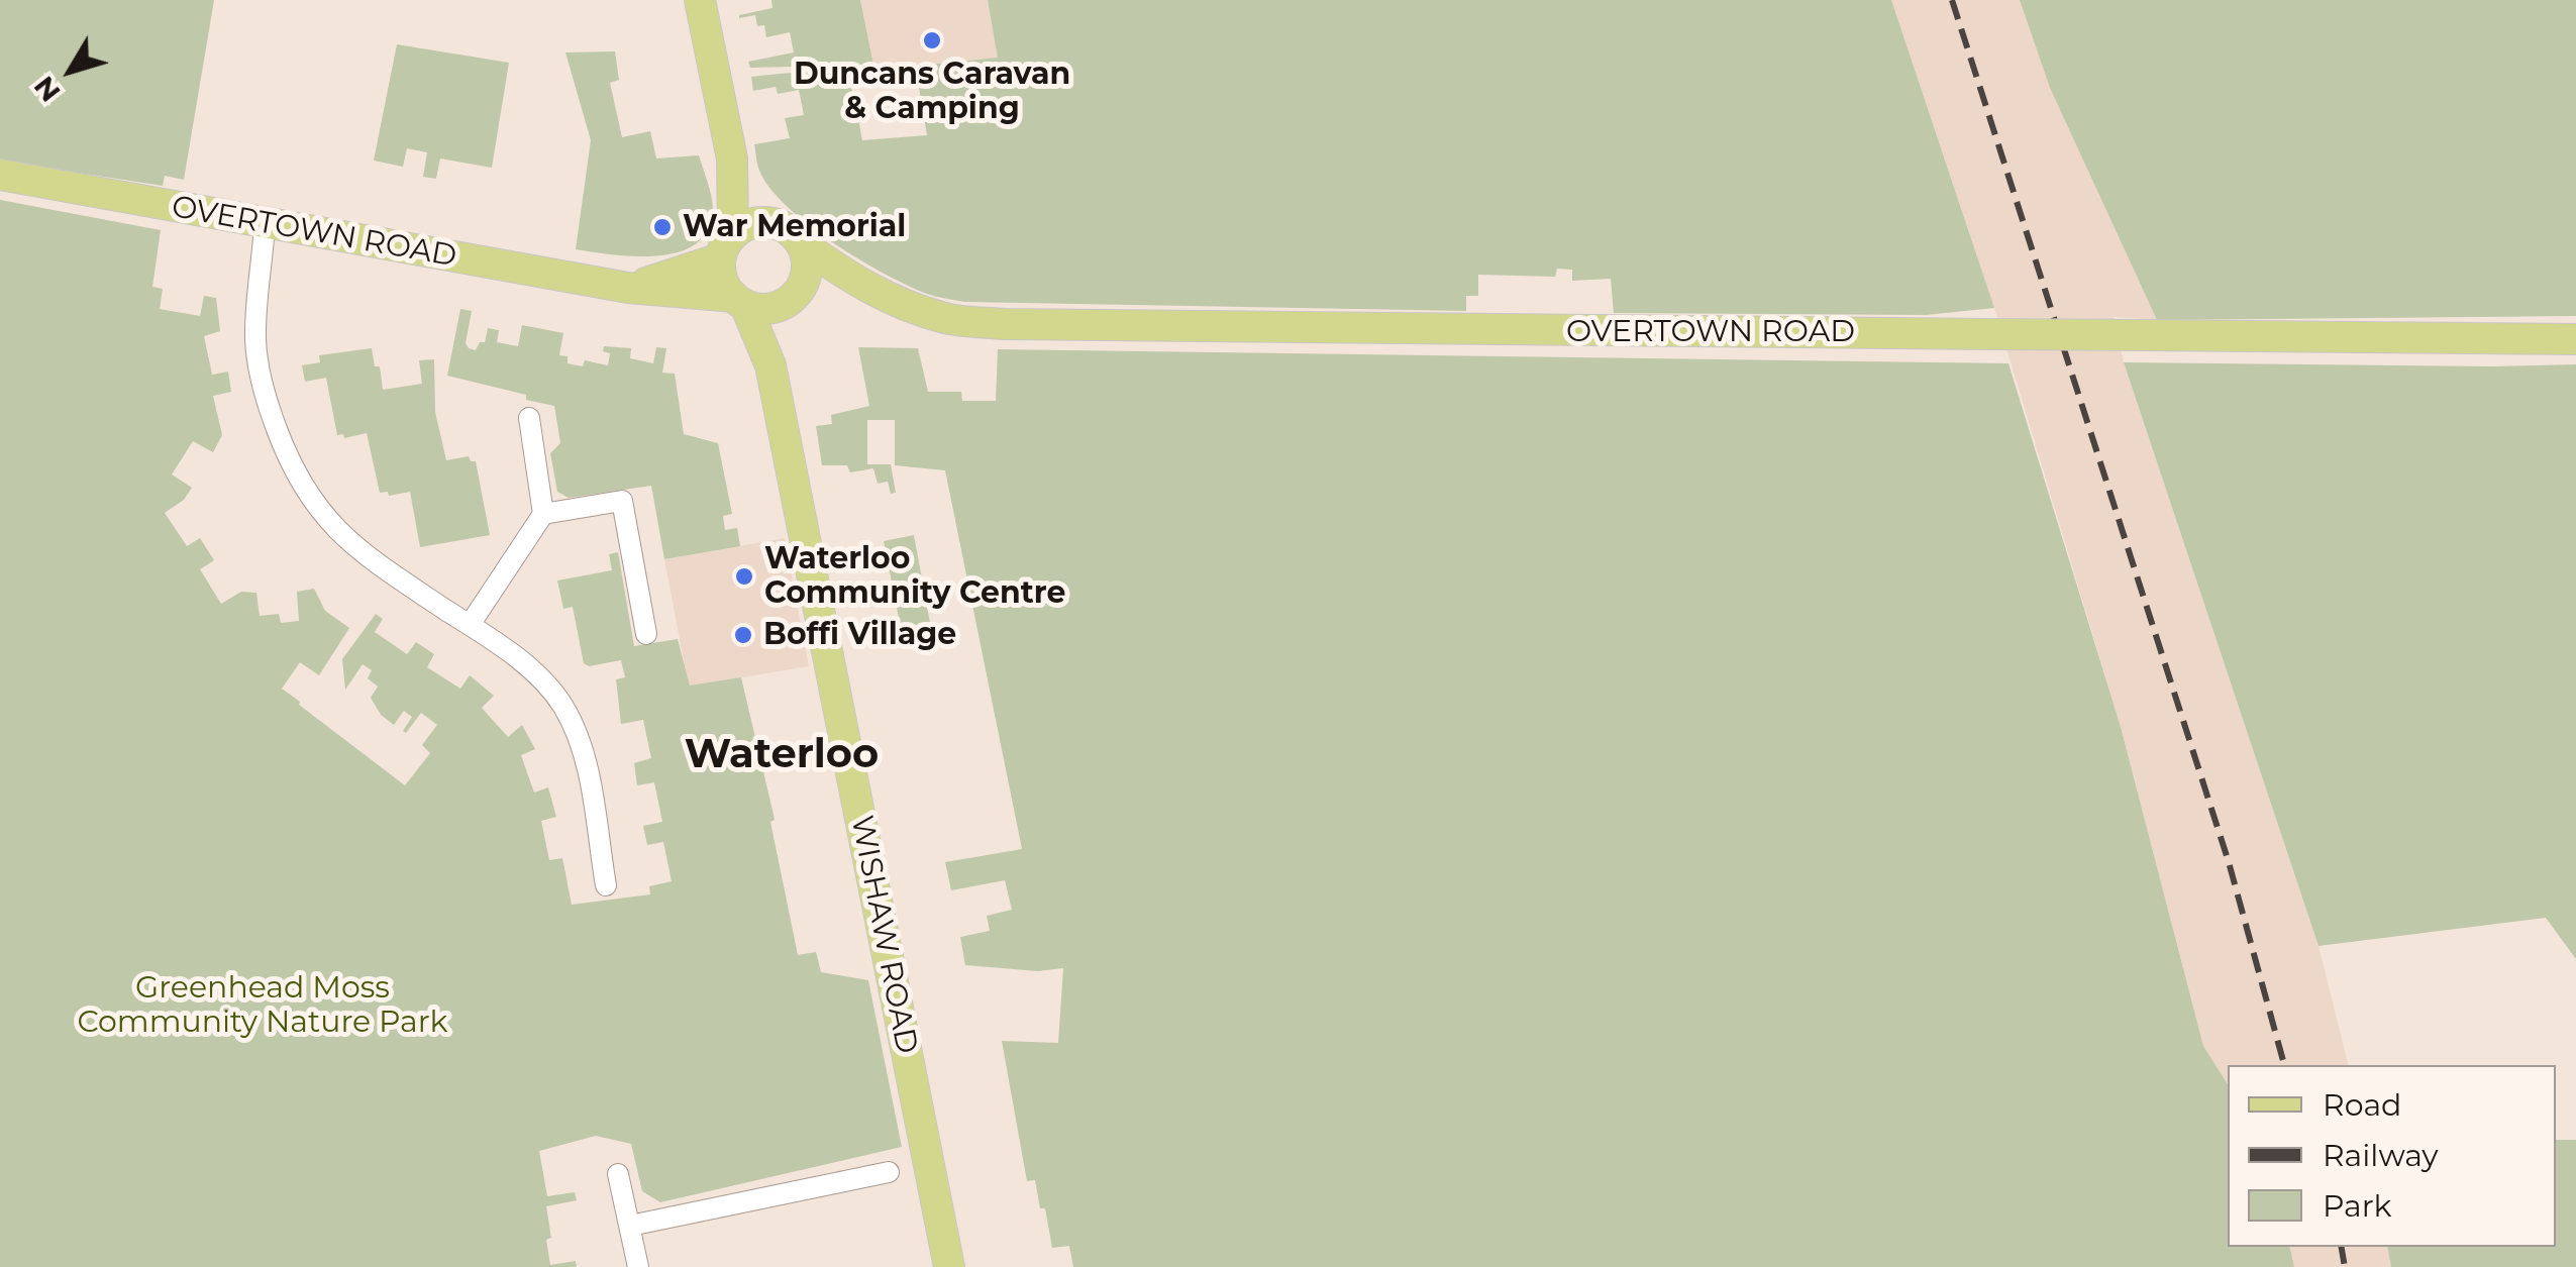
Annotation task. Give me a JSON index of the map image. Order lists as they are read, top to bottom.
{
  "streets": {
    "main road": ["OVERTOWN ROAD", "WISHAW ROAD"]
  },
  "crossings": [
    ["OVERTOWN ROAD", "WISHAW ROAD"]
  ],
  "districts": ["Waterloo"],
  "parks": ["Greenhead Moss Community Nature Park"],
  "places": [
    "Duncans Caravan & Camping",
    "War Memorial",
    "Waterloo Community Centre",
    "Boffi Village"
  ],
  "legend": ["Road", "Railway", "Park"],
  "north": "bottom left"
}
